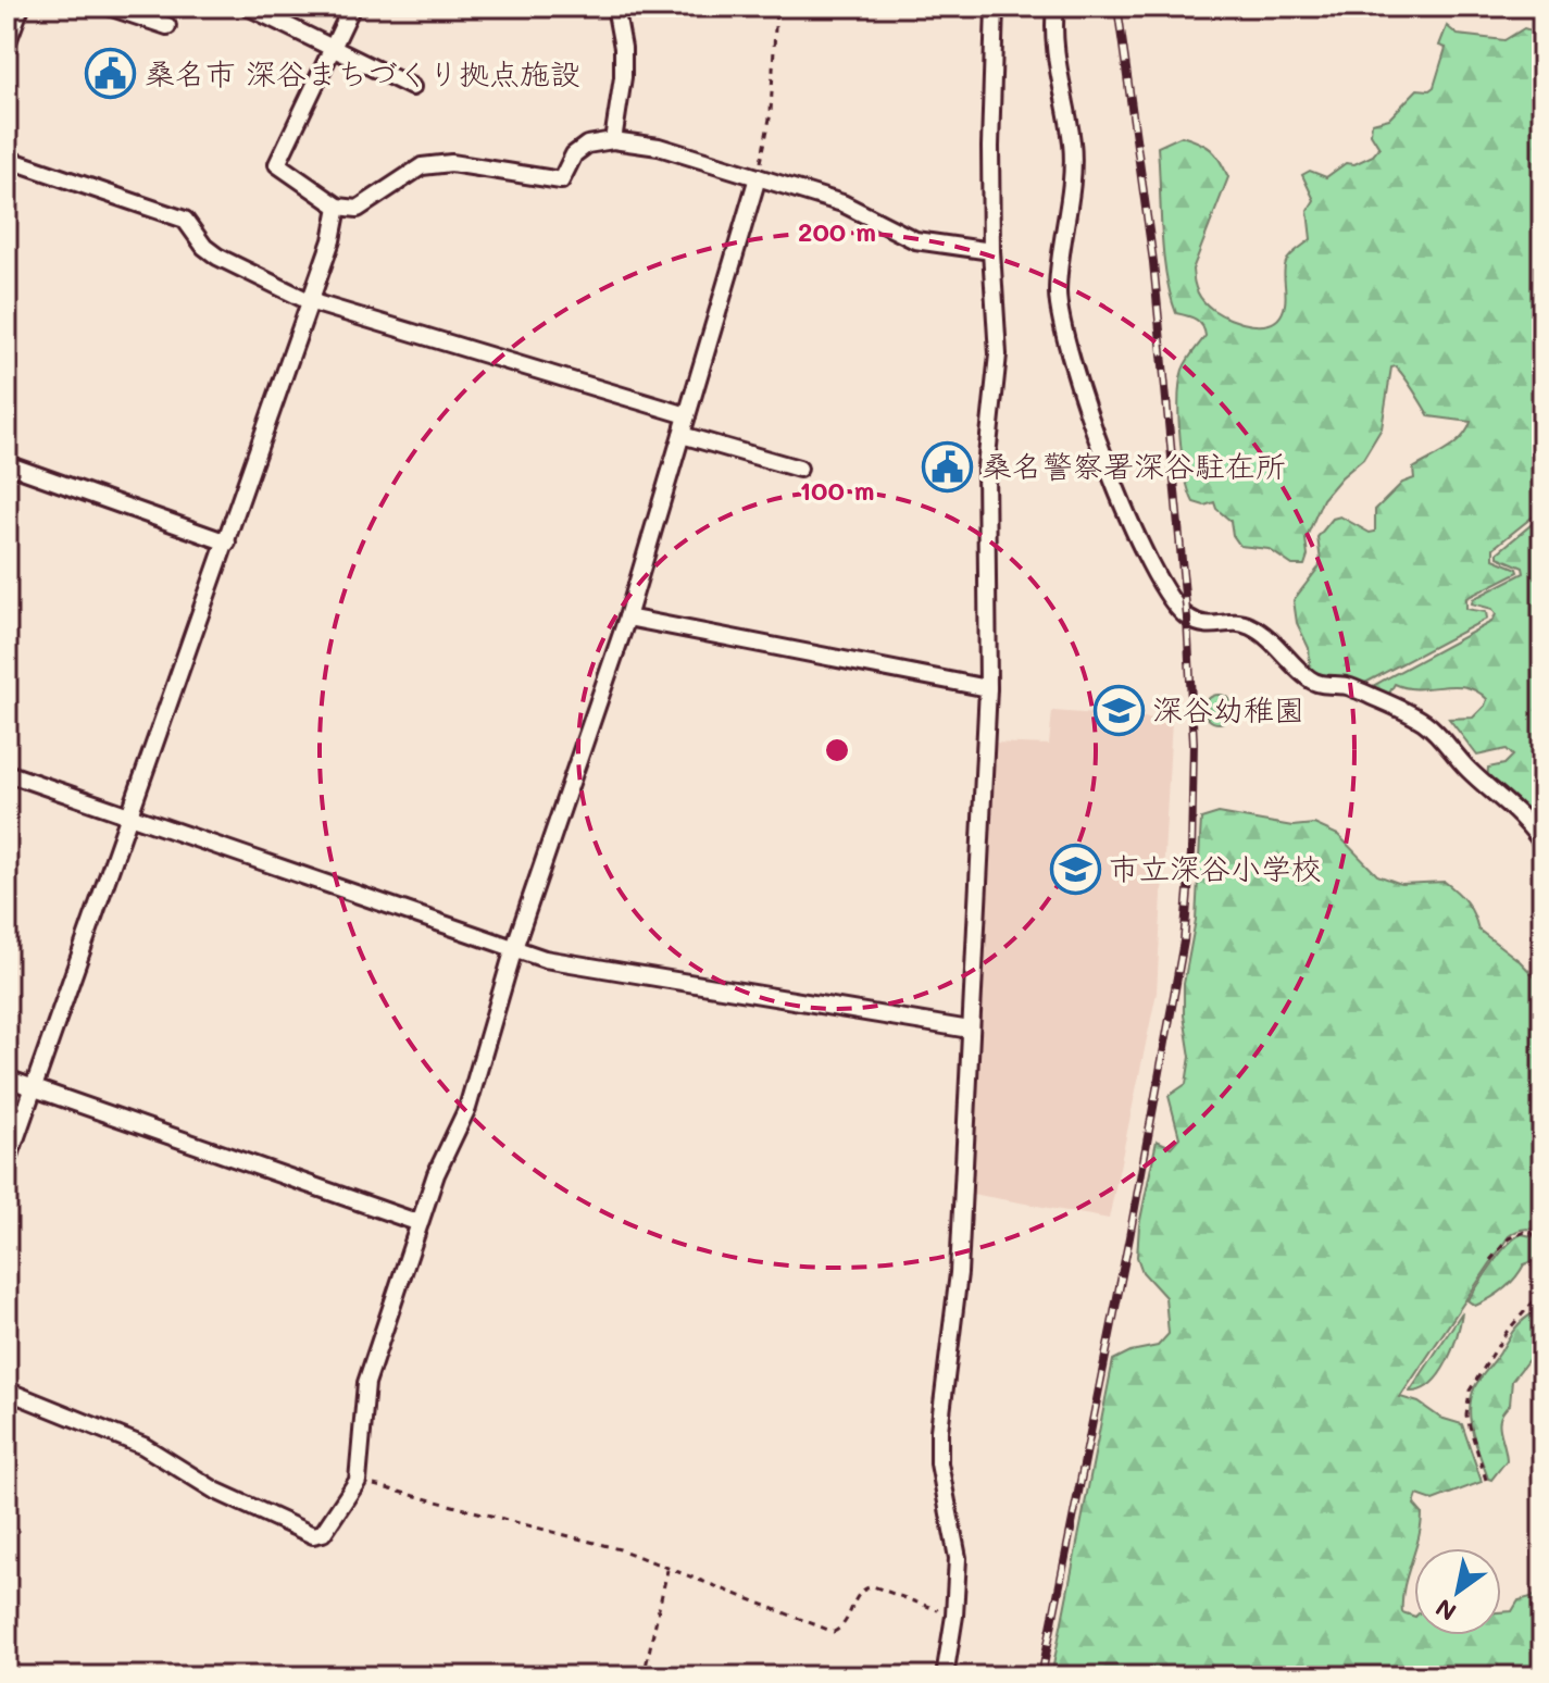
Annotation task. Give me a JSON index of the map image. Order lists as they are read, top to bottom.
{
  "places": {
    "public building": ["桑名市 深谷まちづくり拠点施設", "桑名警察署深谷駐在所"],
    "school or university": ["深谷幼稚園", "市立深谷小学校"]
  },
  "north": "bottom left",
  "rings": ["200 m", "100 m"]
}
